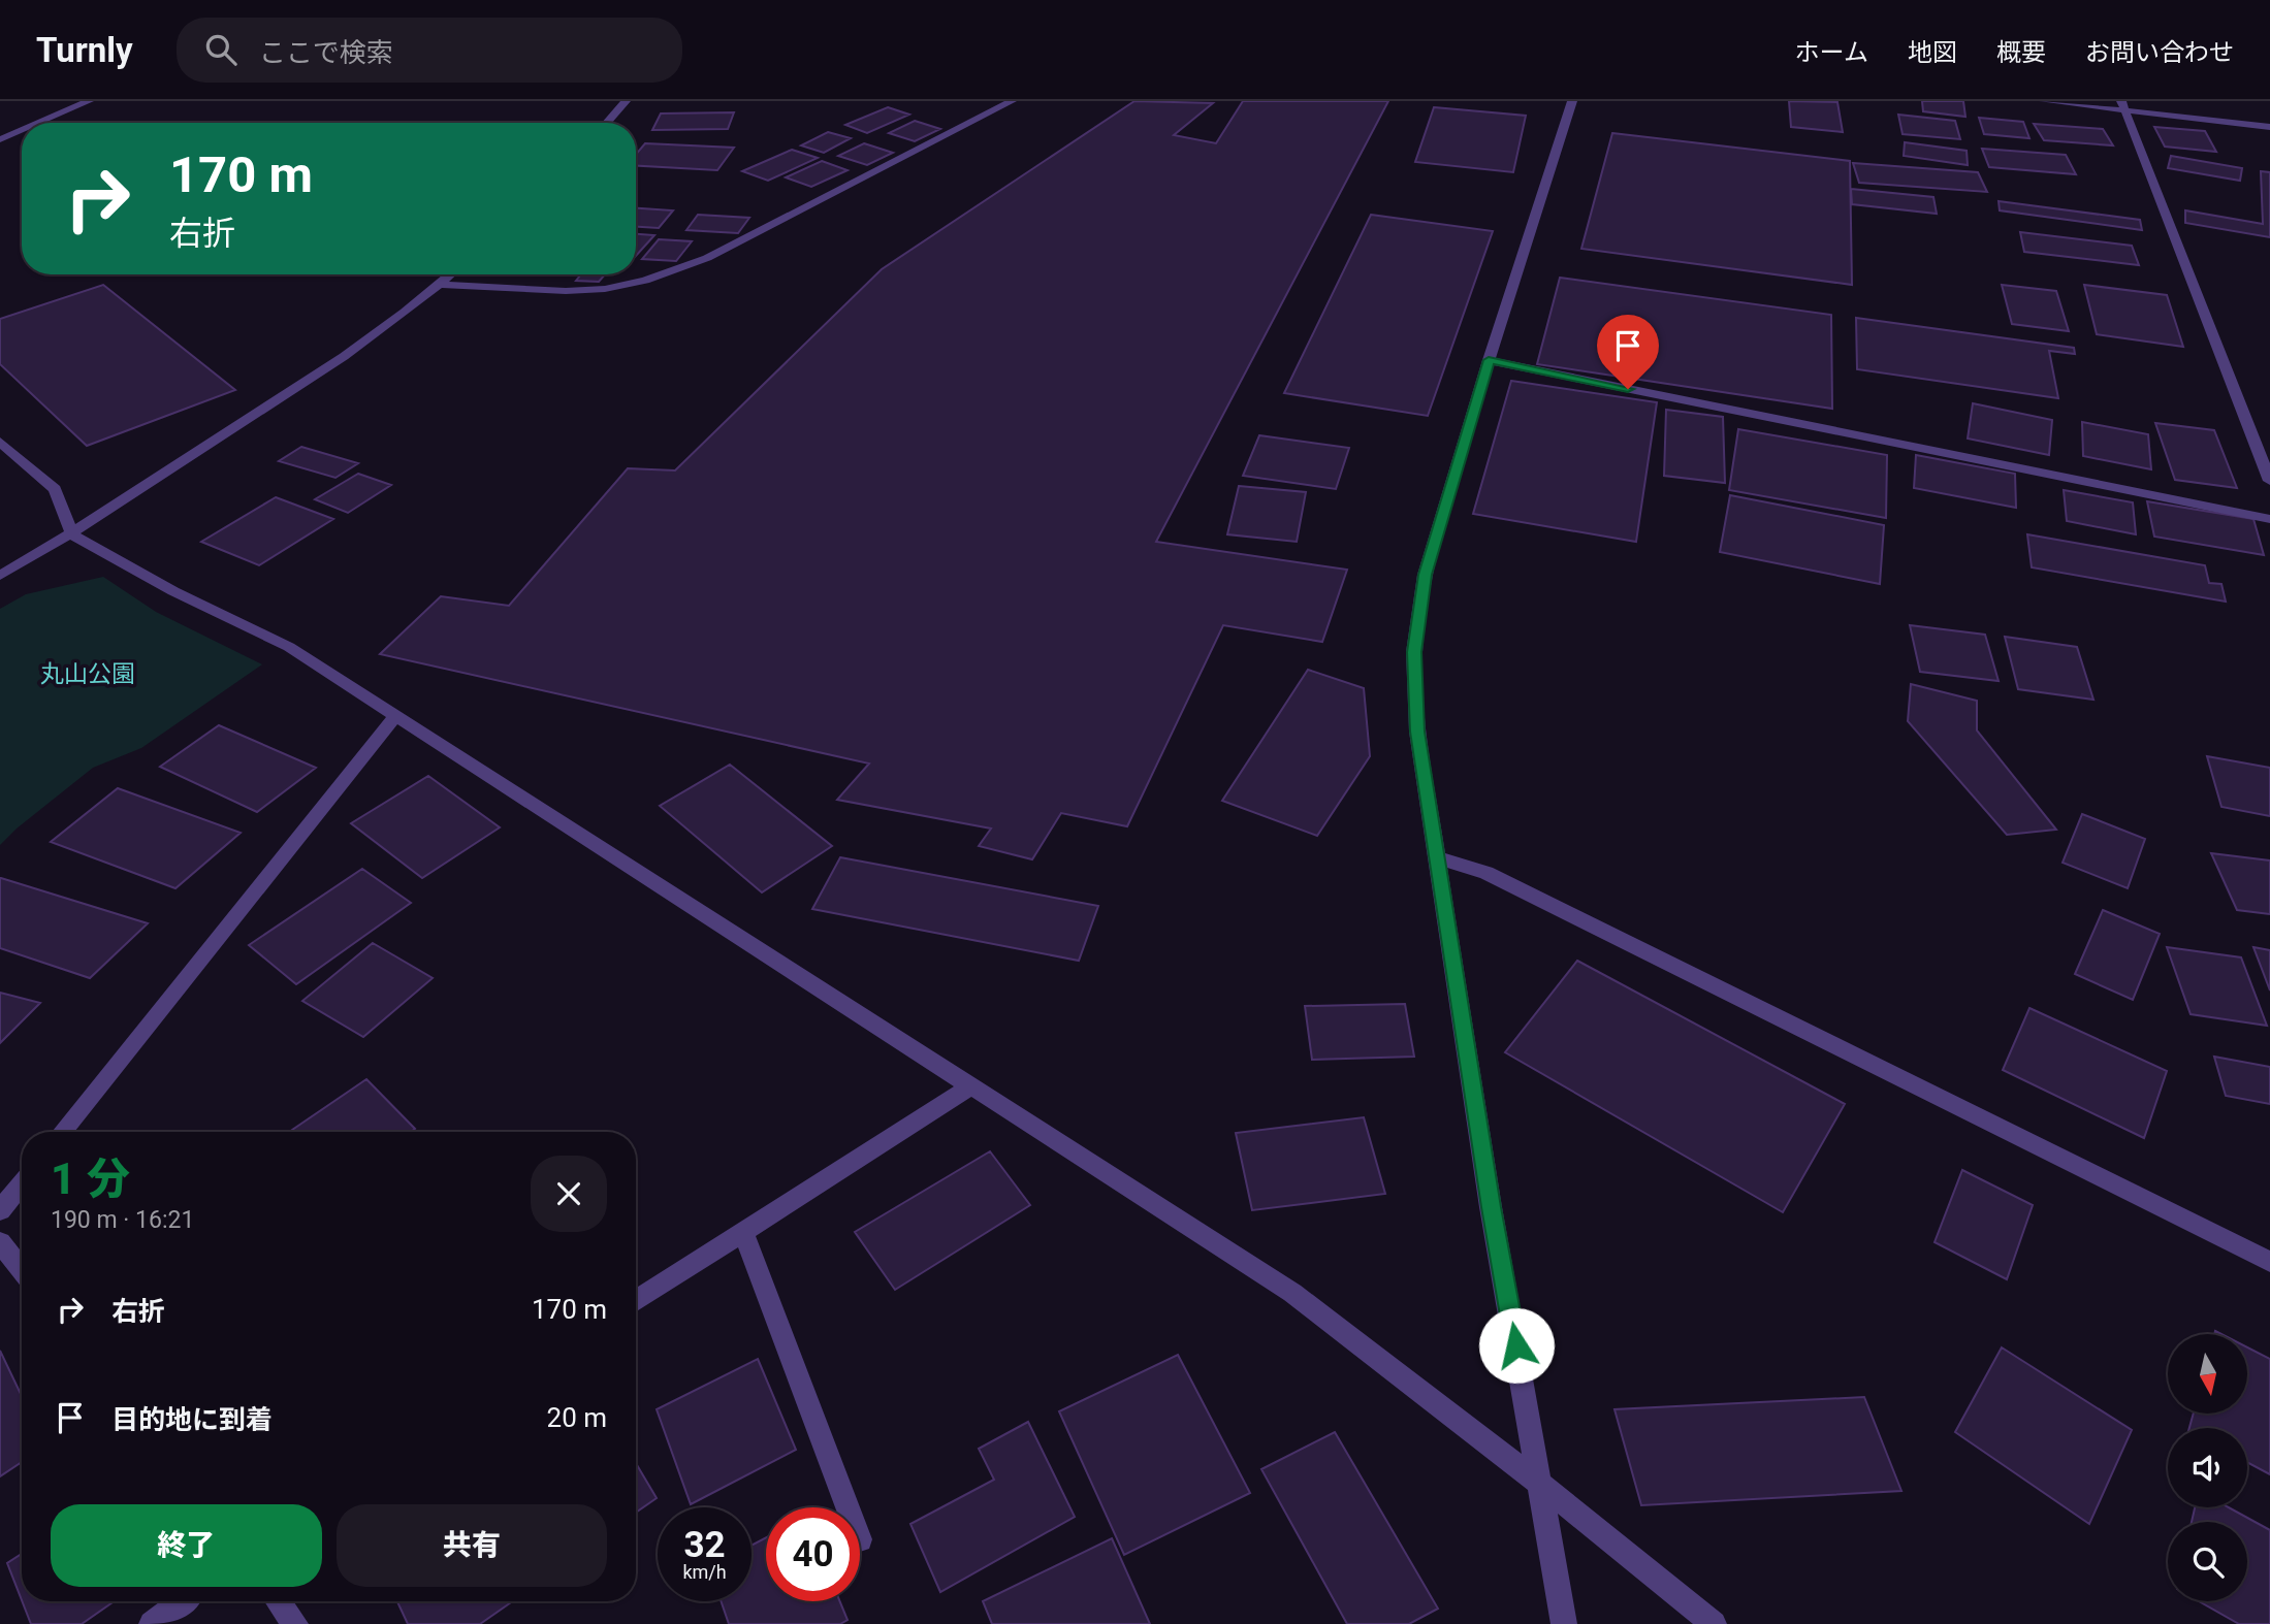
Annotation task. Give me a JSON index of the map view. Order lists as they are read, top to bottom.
{
  "parks": ["丸山公園"],
  "north": "bottom",
  "page": {
    "header": "Turnly",
    "search": "ここで検索",
    "nav": [
      "ホーム",
      "地図",
      "概要",
      "お問い合わせ"
    ],
    "turn": ["170 m", "右折"],
    "heading": ["1 分", "190 m · 16:21"],
    "list": [
      {
        "name": "右折",
        "value": "170 m"
      },
      {
        "name": "目的地に到着",
        "value": "20 m"
      }
    ],
    "buttons": ["終了", "共有"],
    "speed": "32 km/h",
    "limit": "40"
  }
}
